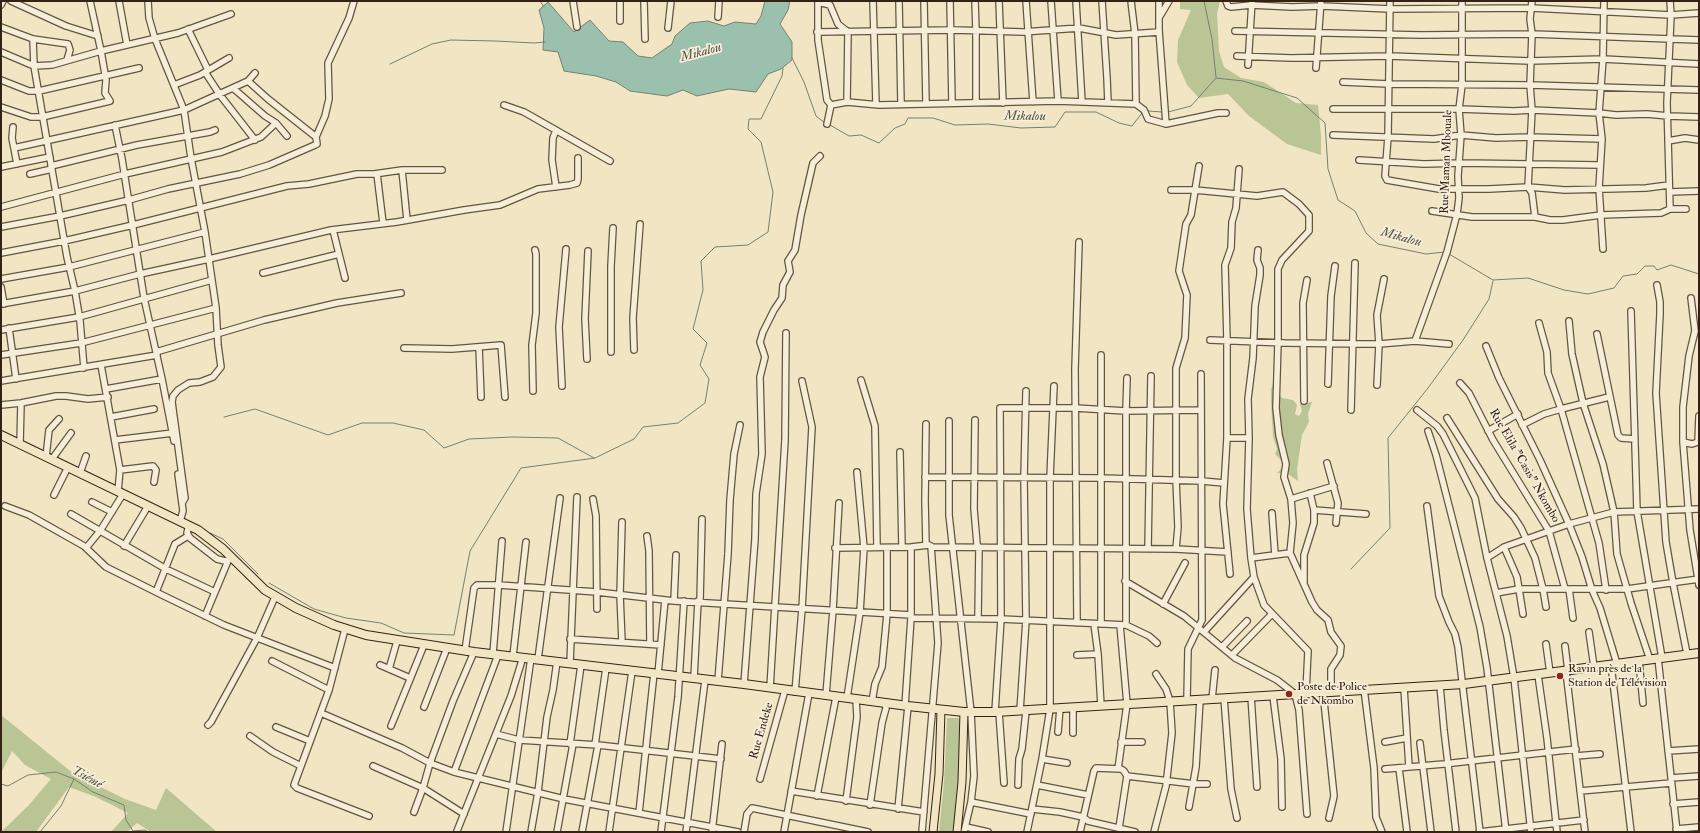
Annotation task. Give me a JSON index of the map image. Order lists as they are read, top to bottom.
{
  "streets": {
    "street": ["Rue Maman Mbouale", "Rue Elila \"Casis\" Nkombo", "Rue Endeke"]
  },
  "water": ["Mikalou", "Tsiémé"],
  "places": ["Ravin près de la Station de Télévision", "Poste de Police de Nkombo"]
}
